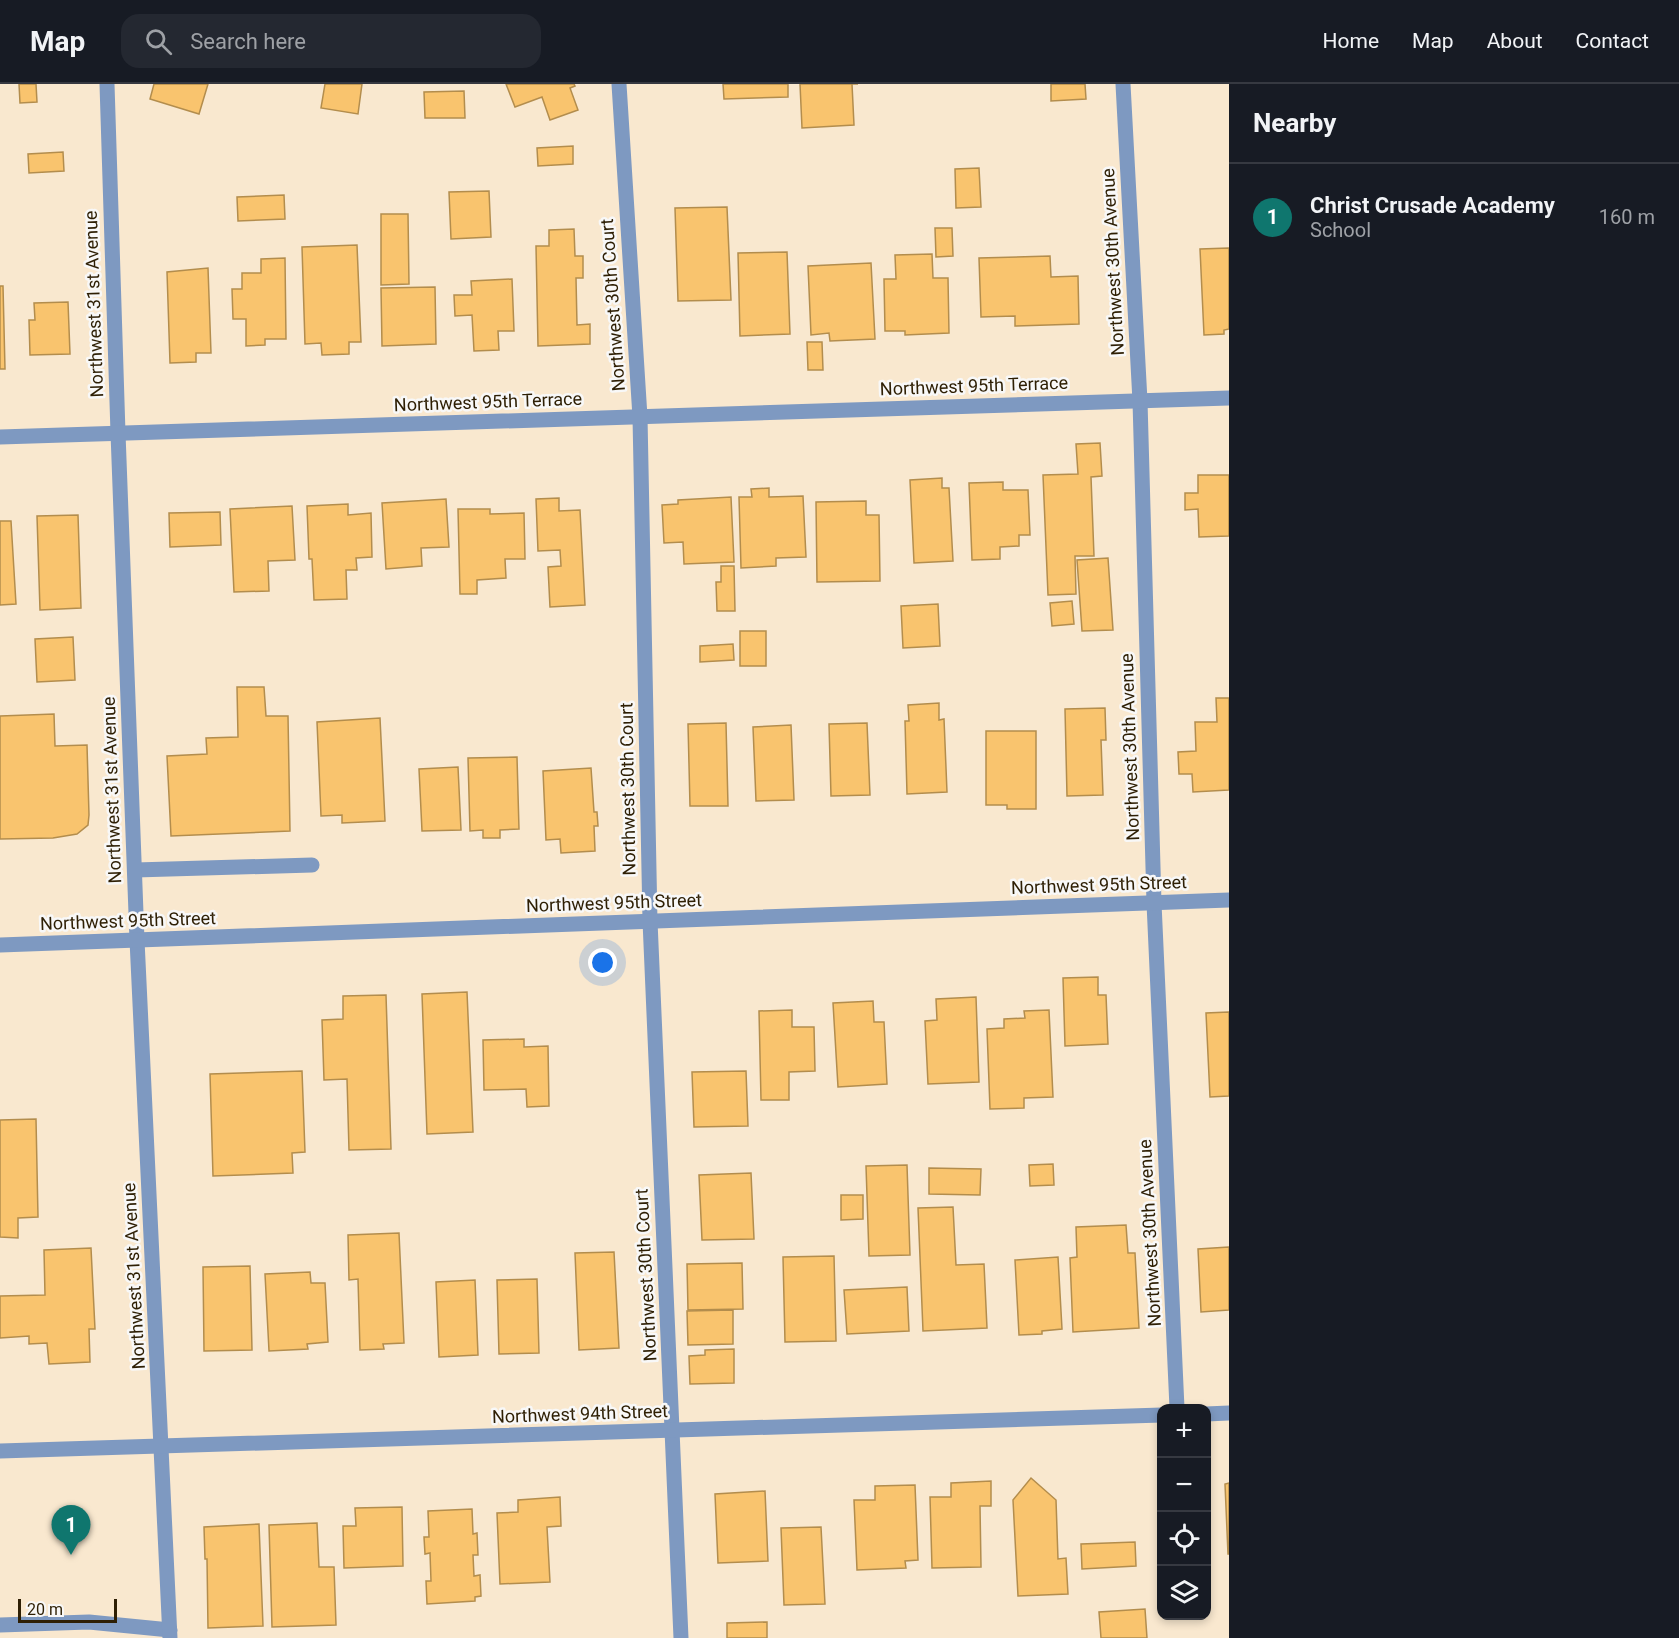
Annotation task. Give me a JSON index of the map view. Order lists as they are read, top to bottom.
{
  "streets": {
    "street": [
      "Northwest 30th Avenue",
      "Northwest 31st Avenue",
      "Northwest 30th Court",
      "Northwest 95th Terrace",
      "Northwest 95th Street",
      "Northwest 94th Street"
    ]
  },
  "crossings": [
    ["Northwest 30th Avenue", "Northwest 95th Terrace"],
    ["Northwest 30th Avenue", "Northwest 95th Street"],
    ["Northwest 31st Avenue", "Northwest 95th Terrace"],
    ["Northwest 31st Avenue", "Northwest 95th Street"],
    ["Northwest 31st Avenue", "Northwest 94th Street"],
    ["Northwest 30th Court", "Northwest 95th Terrace"],
    ["Northwest 30th Court", "Northwest 95th Street"],
    ["Northwest 30th Court", "Northwest 94th Street"]
  ],
  "scale_bar": "20 m",
  "page": {
    "header": "Map",
    "search": "Search here",
    "nav": [
      "Home",
      "Map",
      "About",
      "Contact"
    ],
    "heading": "Nearby",
    "list": [
      {
        "mark": "1",
        "name": "Christ Crusade Academy",
        "note": "School",
        "value": "160 m"
      }
    ],
    "map_buttons": ["+", "−"],
    "pins": "1",
    "scale": "20 m"
  }
}
